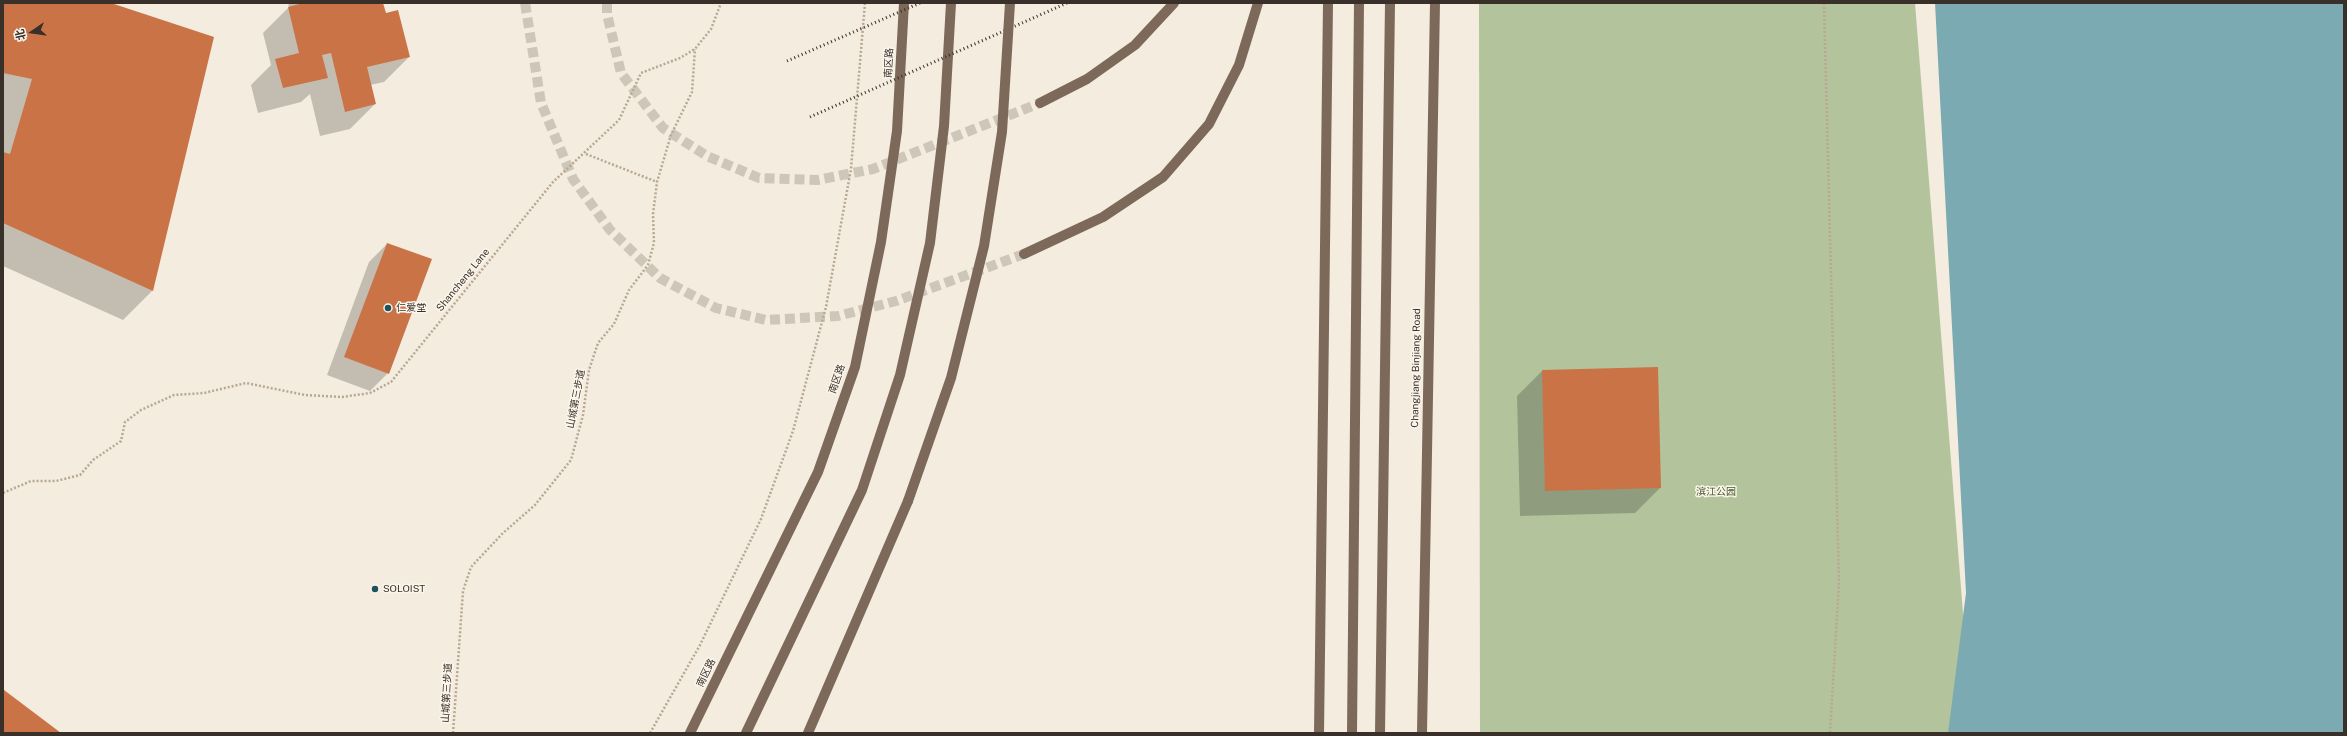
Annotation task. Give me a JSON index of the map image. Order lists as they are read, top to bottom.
{
  "streets": {
    "main road": ["南区路", "Changjiang Binjiang Road"],
    "path": ["Shancheng Lane", "山城第三步道"]
  },
  "crossings": [
    ["Shancheng Lane", "山城第三步道"]
  ],
  "parks": ["滨江公园"],
  "places": ["仁爱堂", "SOLOIST"],
  "north": "left"
}
